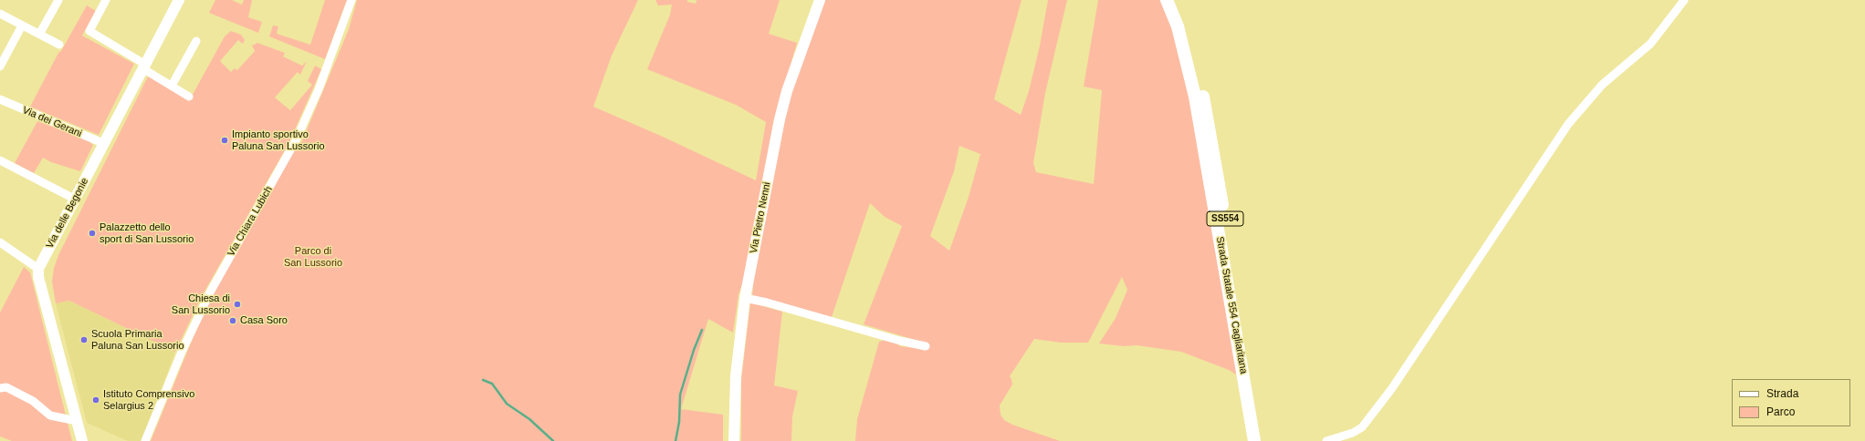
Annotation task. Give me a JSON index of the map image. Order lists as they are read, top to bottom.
{
  "streets": {
    "main road": ["SS554", "Strada Statale 554 Cagliaritana"],
    "street": [
      "Via dei Gerani",
      "Via delle Begonie",
      "Via Pietro Nenni",
      "Via Chiara Lubich"
    ]
  },
  "crossings": [
    ["Via dei Gerani", "Via delle Begonie"]
  ],
  "parks": ["Parco di San Lussorio"],
  "places": [
    "Impianto sportivo Paluna San Lussorio",
    "Palazzetto dello sport di San Lussorio",
    "Chiesa di San Lussorio",
    "Casa Soro",
    "Scuola Primaria Paluna San Lussorio",
    "Istituto Comprensivo Selargius 2"
  ],
  "legend": ["Strada", "Parco"]
}
